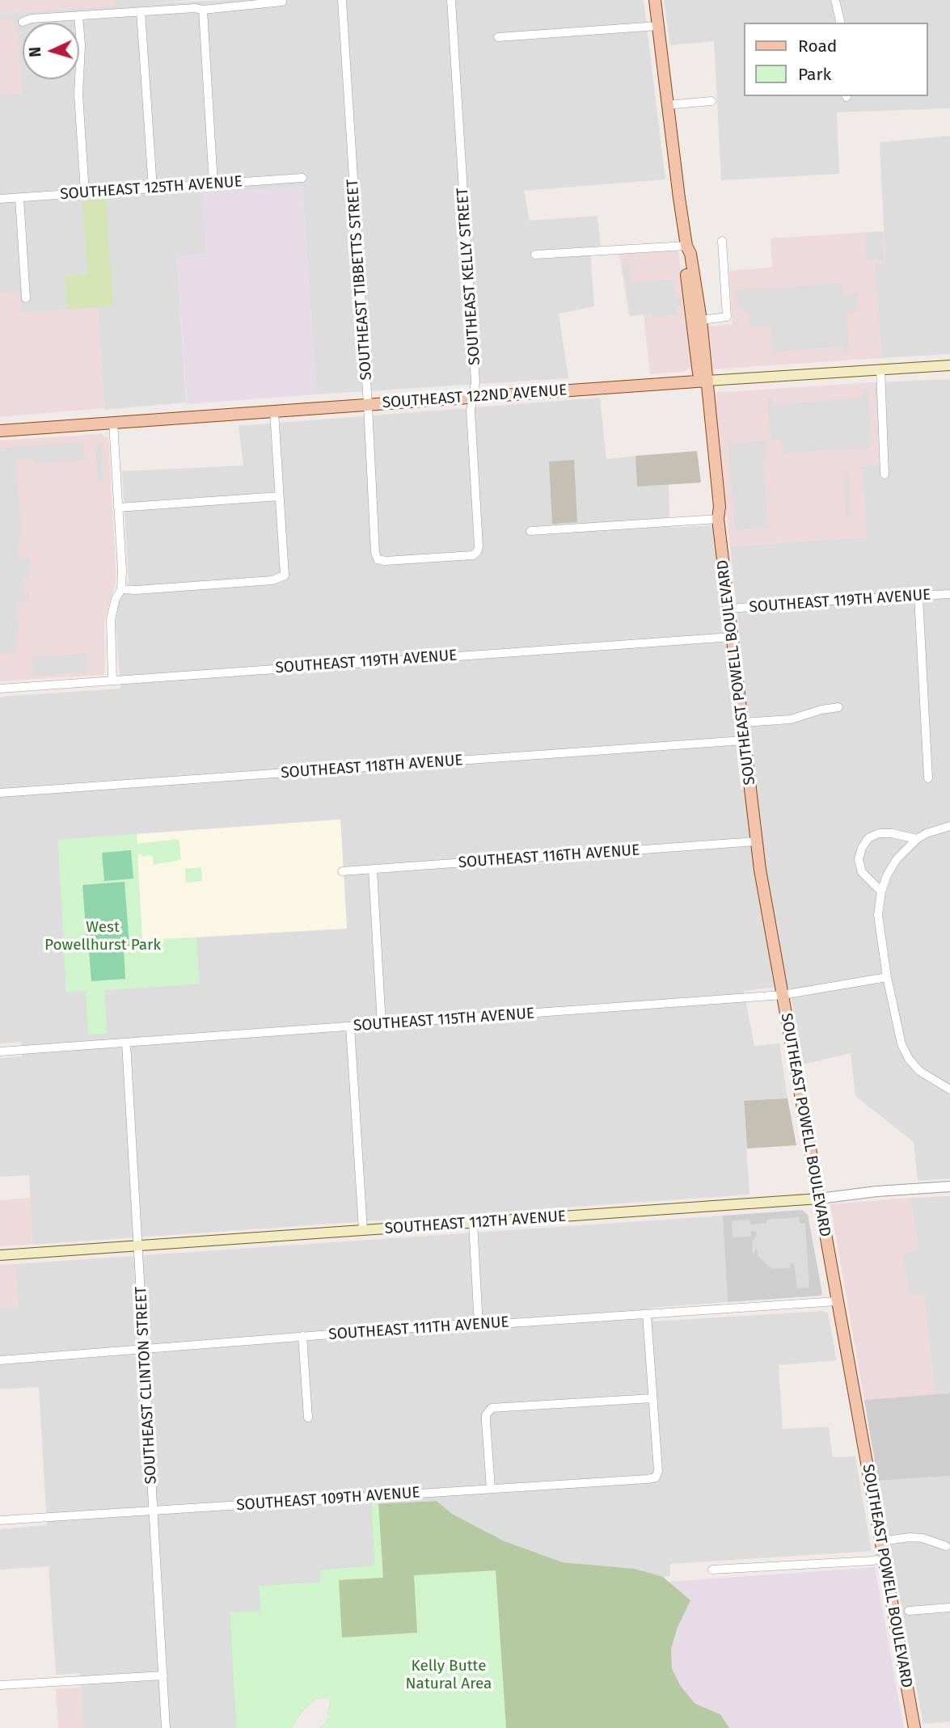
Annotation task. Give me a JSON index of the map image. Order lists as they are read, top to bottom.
{
  "streets": {
    "main road": ["SOUTHEAST 122ND AVENUE", "SOUTHEAST POWELL BOULEVARD", "SOUTHEAST 112TH AVENUE"],
    "street": [
      "SOUTHEAST 125TH AVENUE",
      "SOUTHEAST KELLY STREET",
      "SOUTHEAST TIBBETTS STREET",
      "SOUTHEAST 119TH AVENUE",
      "SOUTHEAST 118TH AVENUE",
      "SOUTHEAST 116TH AVENUE",
      "SOUTHEAST 115TH AVENUE",
      "SOUTHEAST 111TH AVENUE",
      "SOUTHEAST CLINTON STREET",
      "SOUTHEAST 109TH AVENUE"
    ]
  },
  "crossings": [
    ["SOUTHEAST KELLY STREET", "SOUTHEAST TIBBETTS STREET"],
    ["SOUTHEAST KELLY STREET", "SOUTHEAST 122ND AVENUE"],
    ["SOUTHEAST TIBBETTS STREET", "SOUTHEAST 122ND AVENUE"],
    ["SOUTHEAST 122ND AVENUE", "SOUTHEAST POWELL BOULEVARD"],
    ["SOUTHEAST 119TH AVENUE", "SOUTHEAST POWELL BOULEVARD"],
    ["SOUTHEAST POWELL BOULEVARD", "SOUTHEAST 118TH AVENUE"],
    ["SOUTHEAST POWELL BOULEVARD", "SOUTHEAST 116TH AVENUE"],
    ["SOUTHEAST POWELL BOULEVARD", "SOUTHEAST 115TH AVENUE"],
    ["SOUTHEAST POWELL BOULEVARD", "SOUTHEAST 112TH AVENUE"],
    ["SOUTHEAST POWELL BOULEVARD", "SOUTHEAST 111TH AVENUE"],
    ["SOUTHEAST 115TH AVENUE", "SOUTHEAST CLINTON STREET"],
    ["SOUTHEAST 112TH AVENUE", "SOUTHEAST CLINTON STREET"],
    ["SOUTHEAST 111TH AVENUE", "SOUTHEAST CLINTON STREET"],
    ["SOUTHEAST CLINTON STREET", "SOUTHEAST 109TH AVENUE"]
  ],
  "parks": ["West Powellhurst Park", "Kelly Butte Natural Area"],
  "legend": ["Road", "Park"],
  "north": "left"
}
